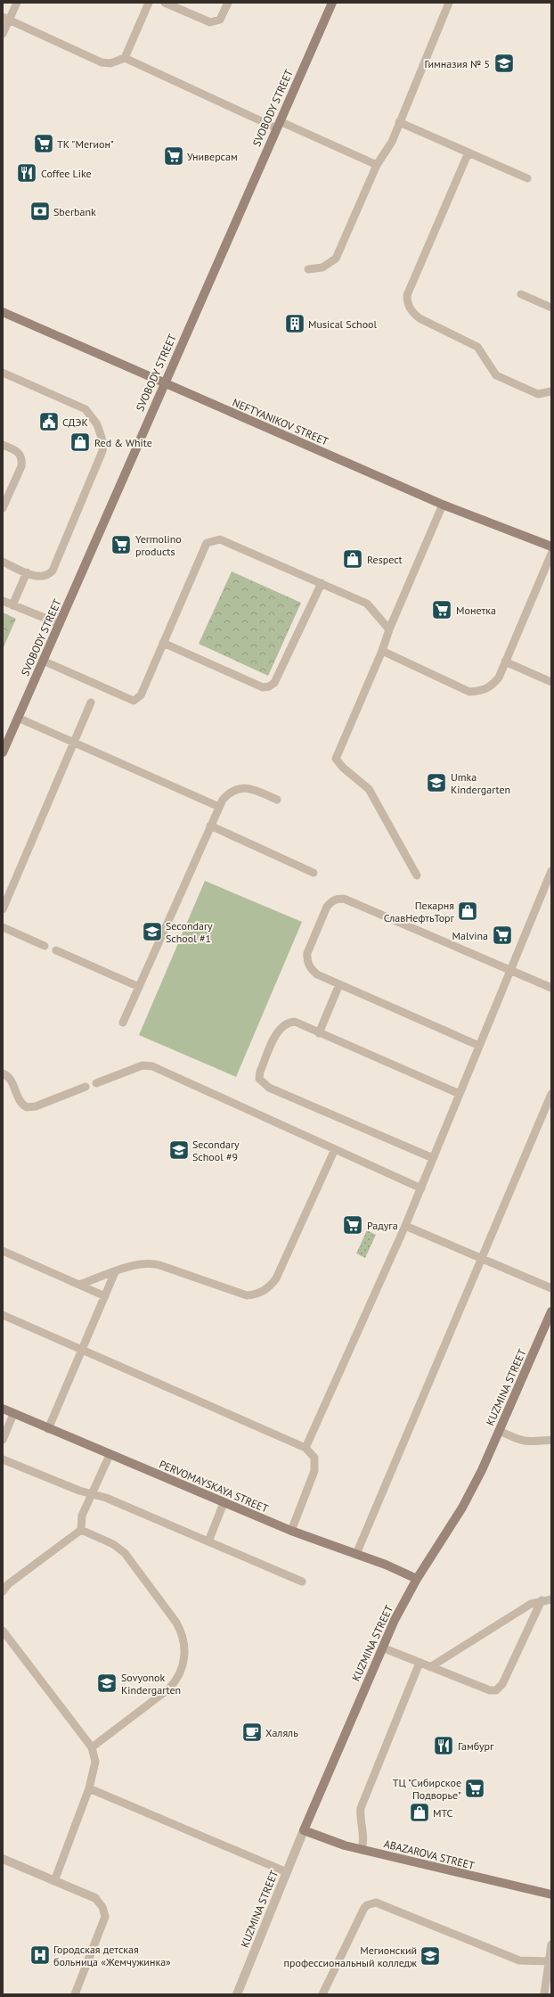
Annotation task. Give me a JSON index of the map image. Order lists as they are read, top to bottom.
{
  "streets": {
    "main road": [
      "SVOBODY STREET",
      "NEFTYANIKOV STREET",
      "KUZMINA STREET",
      "PERVOMAYSKAYA STREET",
      "ABAZAROVA STREET"
    ]
  },
  "crossings": [
    ["SVOBODY STREET", "NEFTYANIKOV STREET"],
    ["KUZMINA STREET", "PERVOMAYSKAYA STREET"],
    ["KUZMINA STREET", "ABAZAROVA STREET"]
  ],
  "places": {
    "school or university": [
      "Гимназия № 5",
      "Umka Kindergarten",
      "Secondary School #1",
      "Secondary School #9",
      "Sovyonok Kindergarten",
      "Мегионский профессиональный колледж"
    ],
    "supermarket": [
      "ТК \"Мегион\"",
      "Универсам",
      "Yermolino products",
      "Монетка",
      "Malvina",
      "Радуга",
      "ТЦ \"Сибирское Подворье\""
    ],
    "restaurant": ["Coffee Like", "Гамбург"],
    "bank": ["Sberbank"],
    "building": ["Musical School"],
    "public building": ["СДЭК"],
    "shop": [
      "Red & White",
      "Respect",
      "Пекарня СлавНефтьТорг",
      "МТС"
    ],
    "cafe": ["Халяль"],
    "hospital": ["Городская детская больница «Жемчужинка»"]
  }
}
